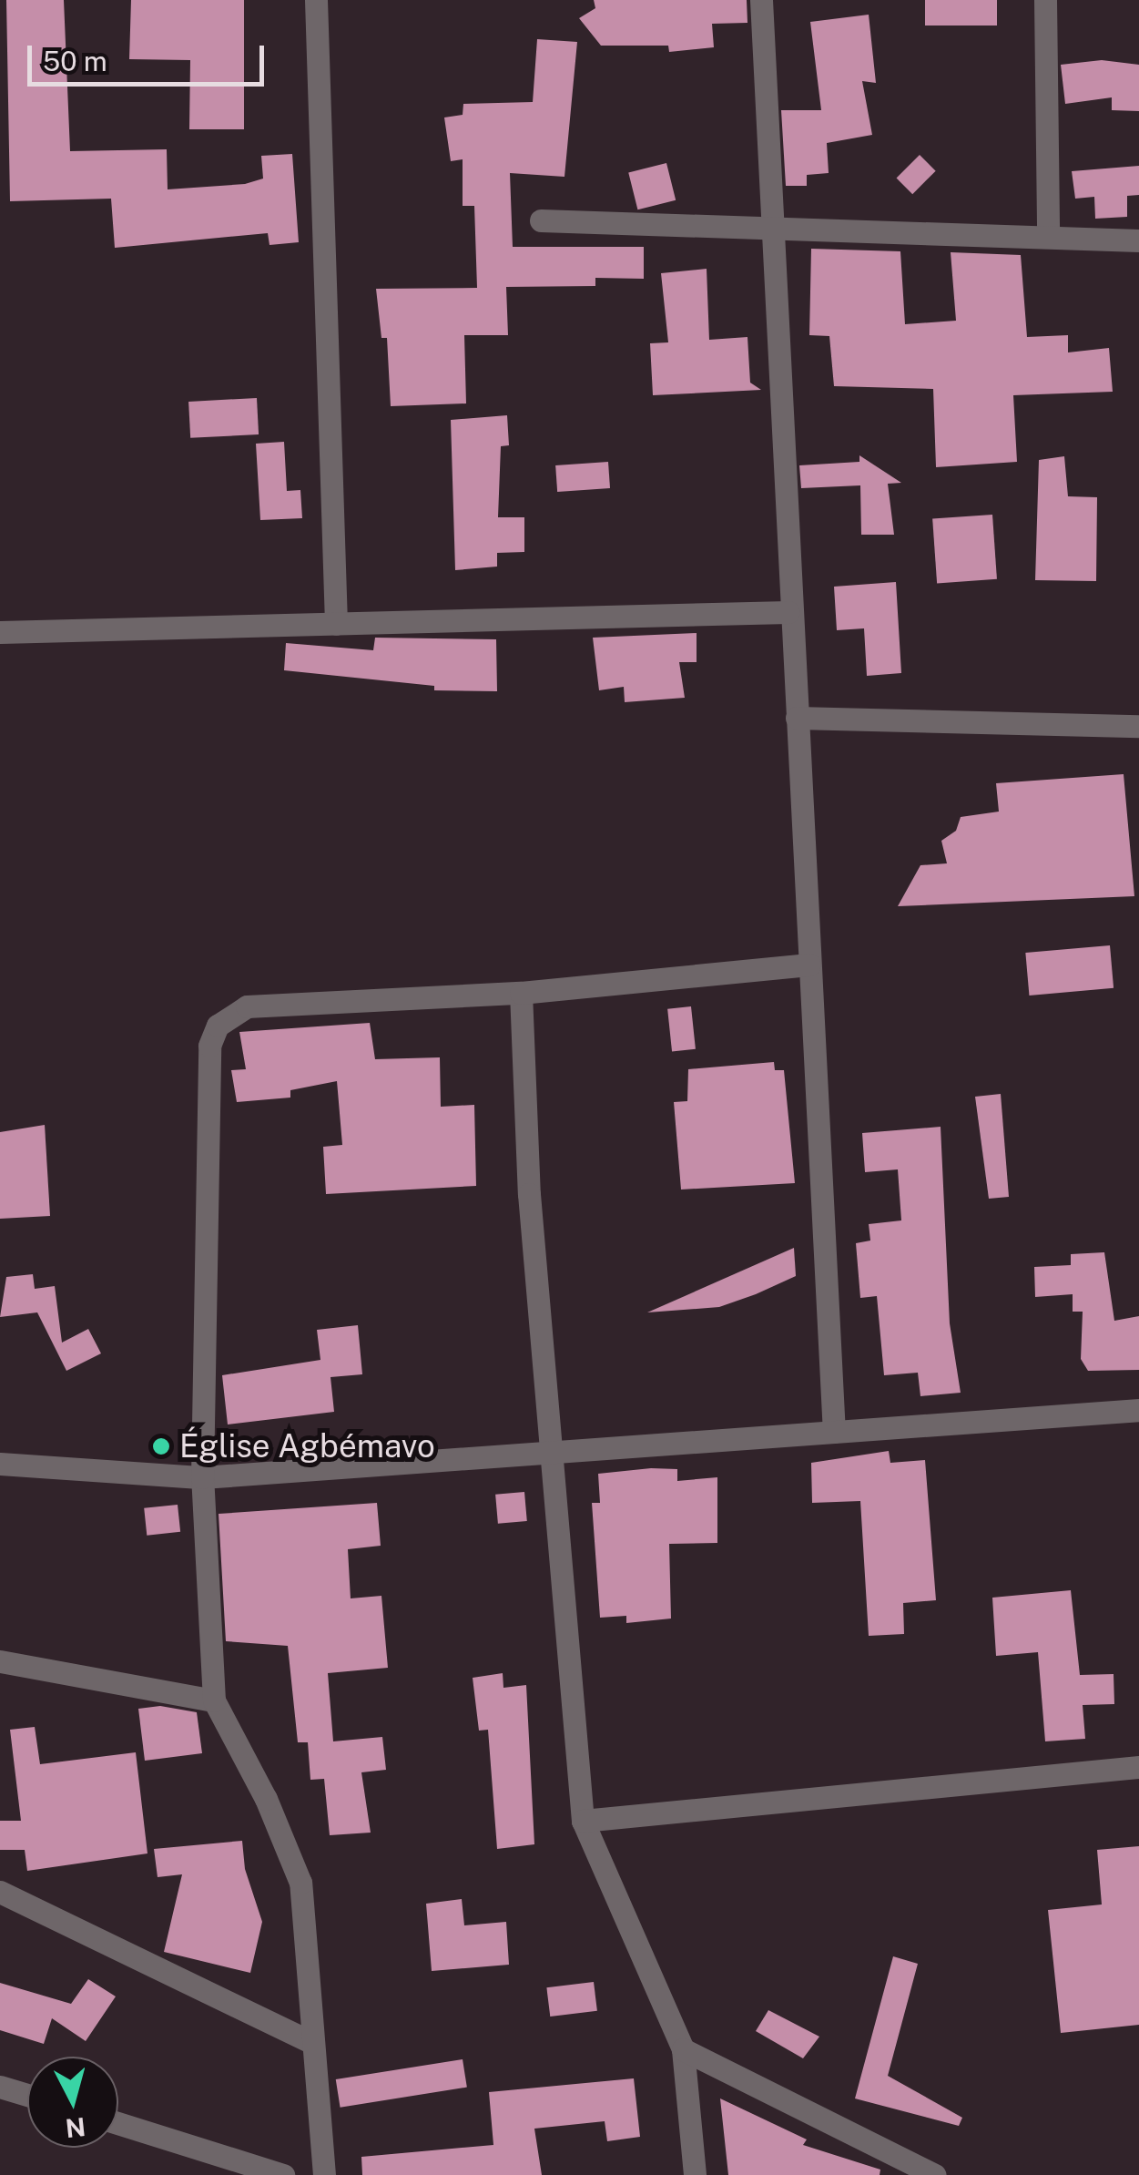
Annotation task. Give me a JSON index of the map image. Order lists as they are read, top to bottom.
{
  "places": ["Église Agbémavo"],
  "scale_bar": "50 m",
  "north": "bottom"
}
